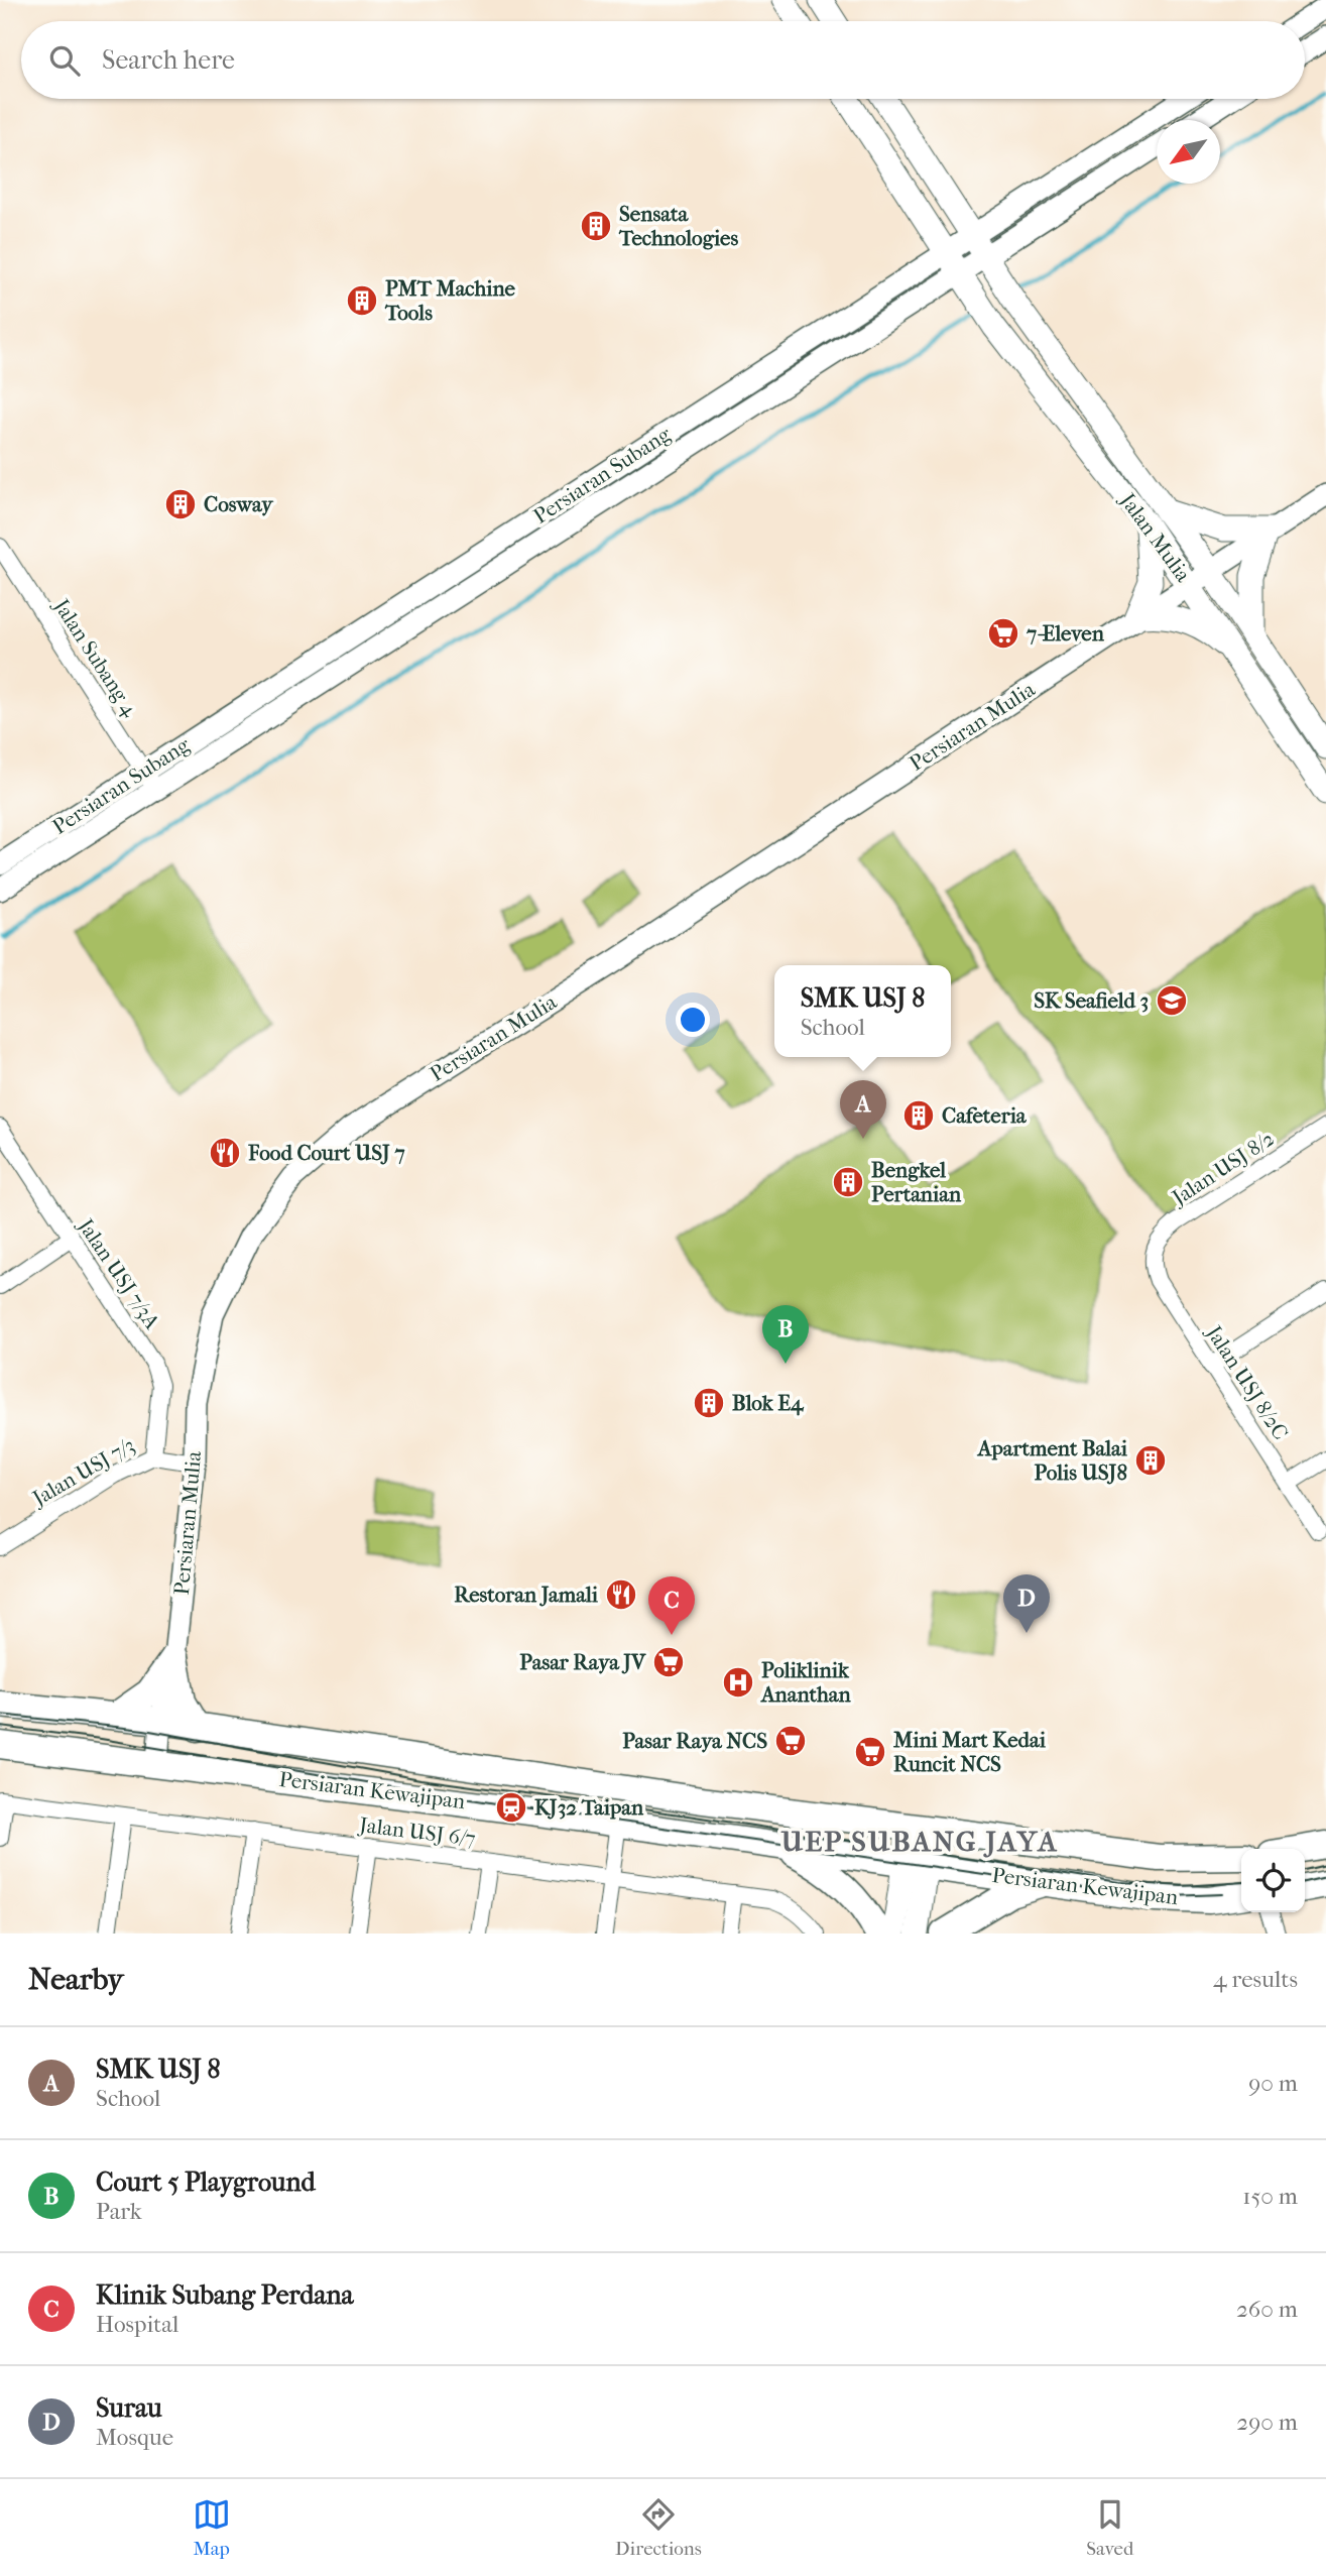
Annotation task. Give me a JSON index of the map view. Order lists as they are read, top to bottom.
{
  "streets": {
    "main road": ["Jalan Mulia", "Persiaran Kewajipan"],
    "street": [
      "Persiaran Subang",
      "Jalan Subang 4",
      "Persiaran Mulia",
      "Jalan USJ 8/2",
      "Jalan USJ 7/3A",
      "Jalan USJ 8/2C",
      "Jalan USJ 7/3",
      "Jalan USJ 6/7"
    ]
  },
  "crossings": [
    ["Persiaran Subang", "Jalan Mulia"],
    ["Persiaran Subang", "Jalan Subang 4"],
    ["Jalan Mulia", "Persiaran Mulia"],
    ["Persiaran Mulia", "Jalan USJ 7/3"],
    ["Persiaran Mulia", "Persiaran Kewajipan"],
    ["Jalan USJ 8/2", "Jalan USJ 8/2C"],
    ["Jalan USJ 7/3A", "Jalan USJ 7/3"]
  ],
  "districts": ["UEP SUBANG JAYA"],
  "places": {
    "building": [
      "Sensata Technologies",
      "PMT Machine Tools",
      "Cosway",
      "Cafeteria",
      "Bengkel Pertanian",
      "Blok E4",
      "Apartment Balai Polis USJ8"
    ],
    "supermarket": [
      "7-Eleven",
      "Pasar Raya JV",
      "Pasar Raya NCS",
      "Mini Mart Kedai Runcit NCS"
    ],
    "school or university": ["SK Seafield 3"],
    "restaurant": ["Food Court USJ 7", "Restoran Jamali"],
    "hospital": ["Poliklinik Ananthan"],
    "station": ["KJ32 Taipan"]
  },
  "north": "bottom left",
  "page": {
    "search": "Search here",
    "popup": ["SMK USJ 8", "School"],
    "pins": [
      "A",
      "B",
      "D",
      "C"
    ],
    "heading": ["Nearby", "4 results"],
    "list": [
      {
        "mark": "A",
        "name": "SMK USJ 8",
        "note": "School",
        "value": "90 m"
      },
      {
        "mark": "B",
        "name": "Court 5 Playground",
        "note": "Park",
        "value": "150 m"
      },
      {
        "mark": "C",
        "name": "Klinik Subang Perdana",
        "note": "Hospital",
        "value": "260 m"
      },
      {
        "mark": "D",
        "name": "Surau",
        "note": "Mosque",
        "value": "290 m"
      }
    ],
    "nav": ["Map", "Directions", "Saved"]
  }
}
